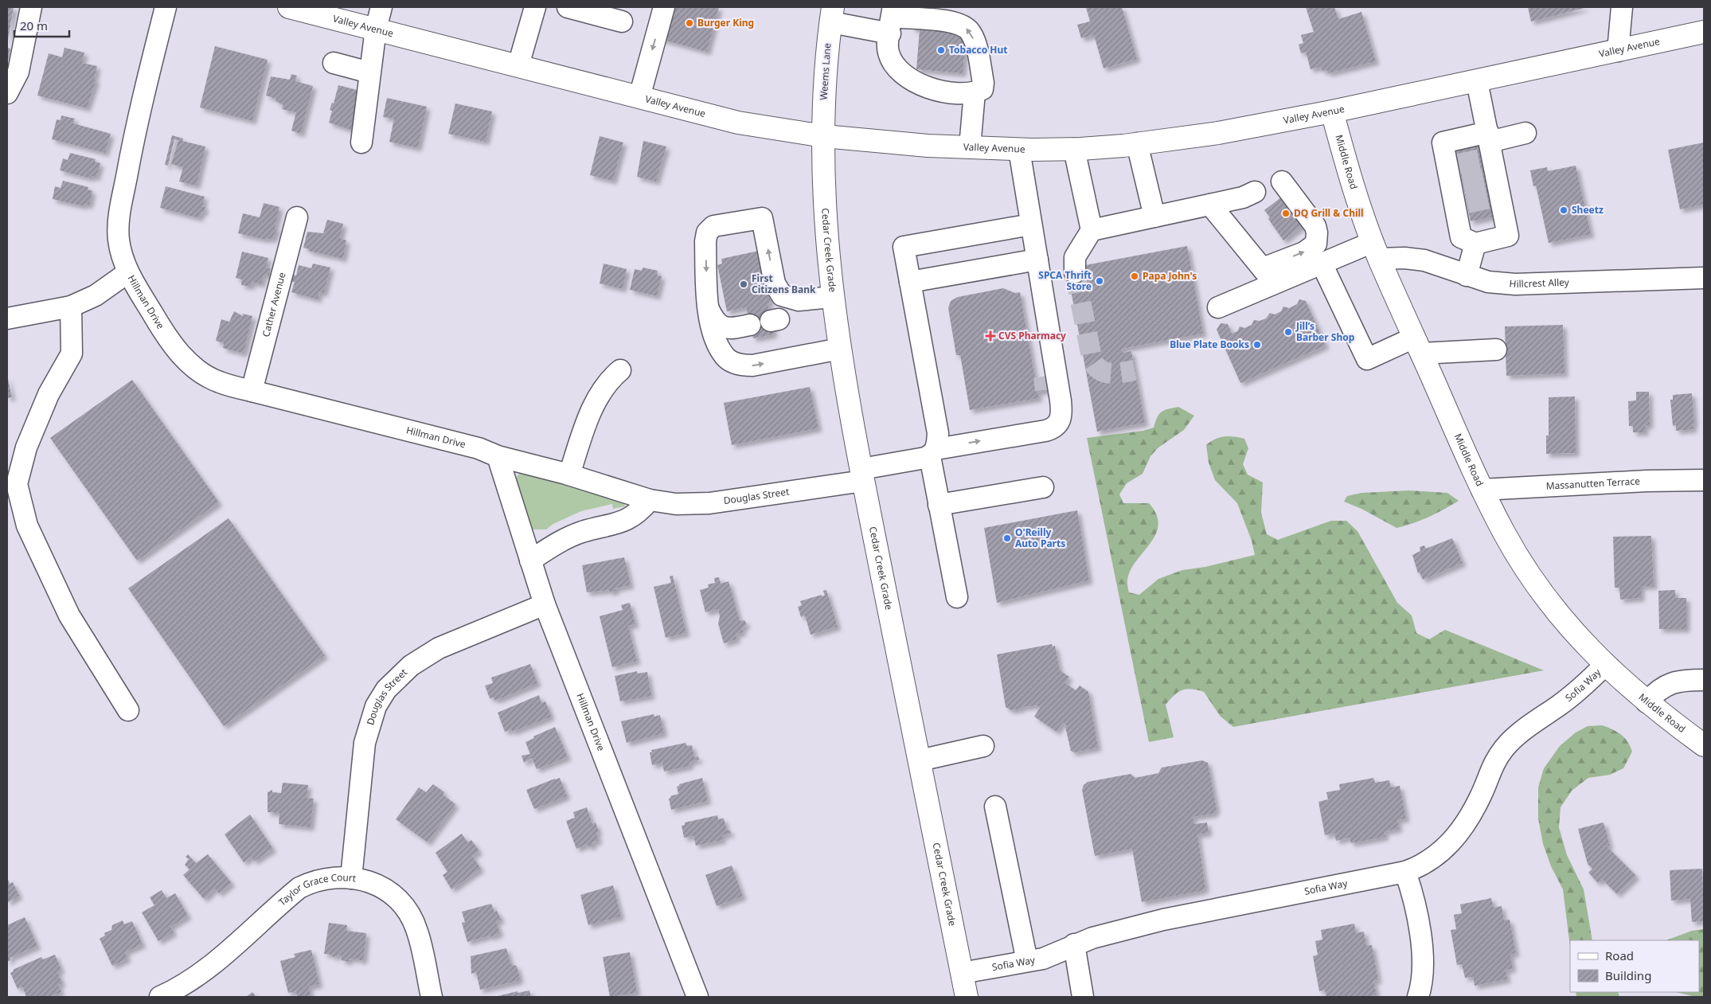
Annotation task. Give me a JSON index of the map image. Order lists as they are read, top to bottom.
{
  "streets": {
    "main road": [
      "Valley Avenue",
      "Weems Lane",
      "Middle Road",
      "Cedar Creek Grade"
    ],
    "street": [
      "Hillcrest Alley",
      "Hillman Drive",
      "Cather Avenue",
      "Massanutten Terrace",
      "Douglas Street",
      "Sofia Way",
      "Taylor Grace Court"
    ]
  },
  "crossings": [
    ["Valley Avenue", "Weems Lane"],
    ["Valley Avenue", "Middle Road"],
    ["Valley Avenue", "Cedar Creek Grade"],
    ["Valley Avenue", "Douglas Street"],
    ["Weems Lane", "Cedar Creek Grade"],
    ["Middle Road", "Hillcrest Alley"],
    ["Middle Road", "Massanutten Terrace"],
    ["Middle Road", "Sofia Way"],
    ["Cedar Creek Grade", "Douglas Street"],
    ["Cedar Creek Grade", "Sofia Way"],
    ["Hillman Drive", "Cather Avenue"],
    ["Hillman Drive", "Douglas Street"],
    ["Douglas Street", "Taylor Grace Court"]
  ],
  "places": {
    "other": [
      "Burger King",
      "Tobacco Hut",
      "Sheetz",
      "DQ Grill & Chill",
      "Papa John's",
      "SPCA Thrift Store",
      "First Citizens Bank",
      "Jill’s Barber Shop",
      "Blue Plate Books",
      "O'Reilly Auto Parts"
    ],
    "health": ["CVS Pharmacy"]
  },
  "legend": ["Road", "Building"],
  "scale_bar": "20 m"
}
